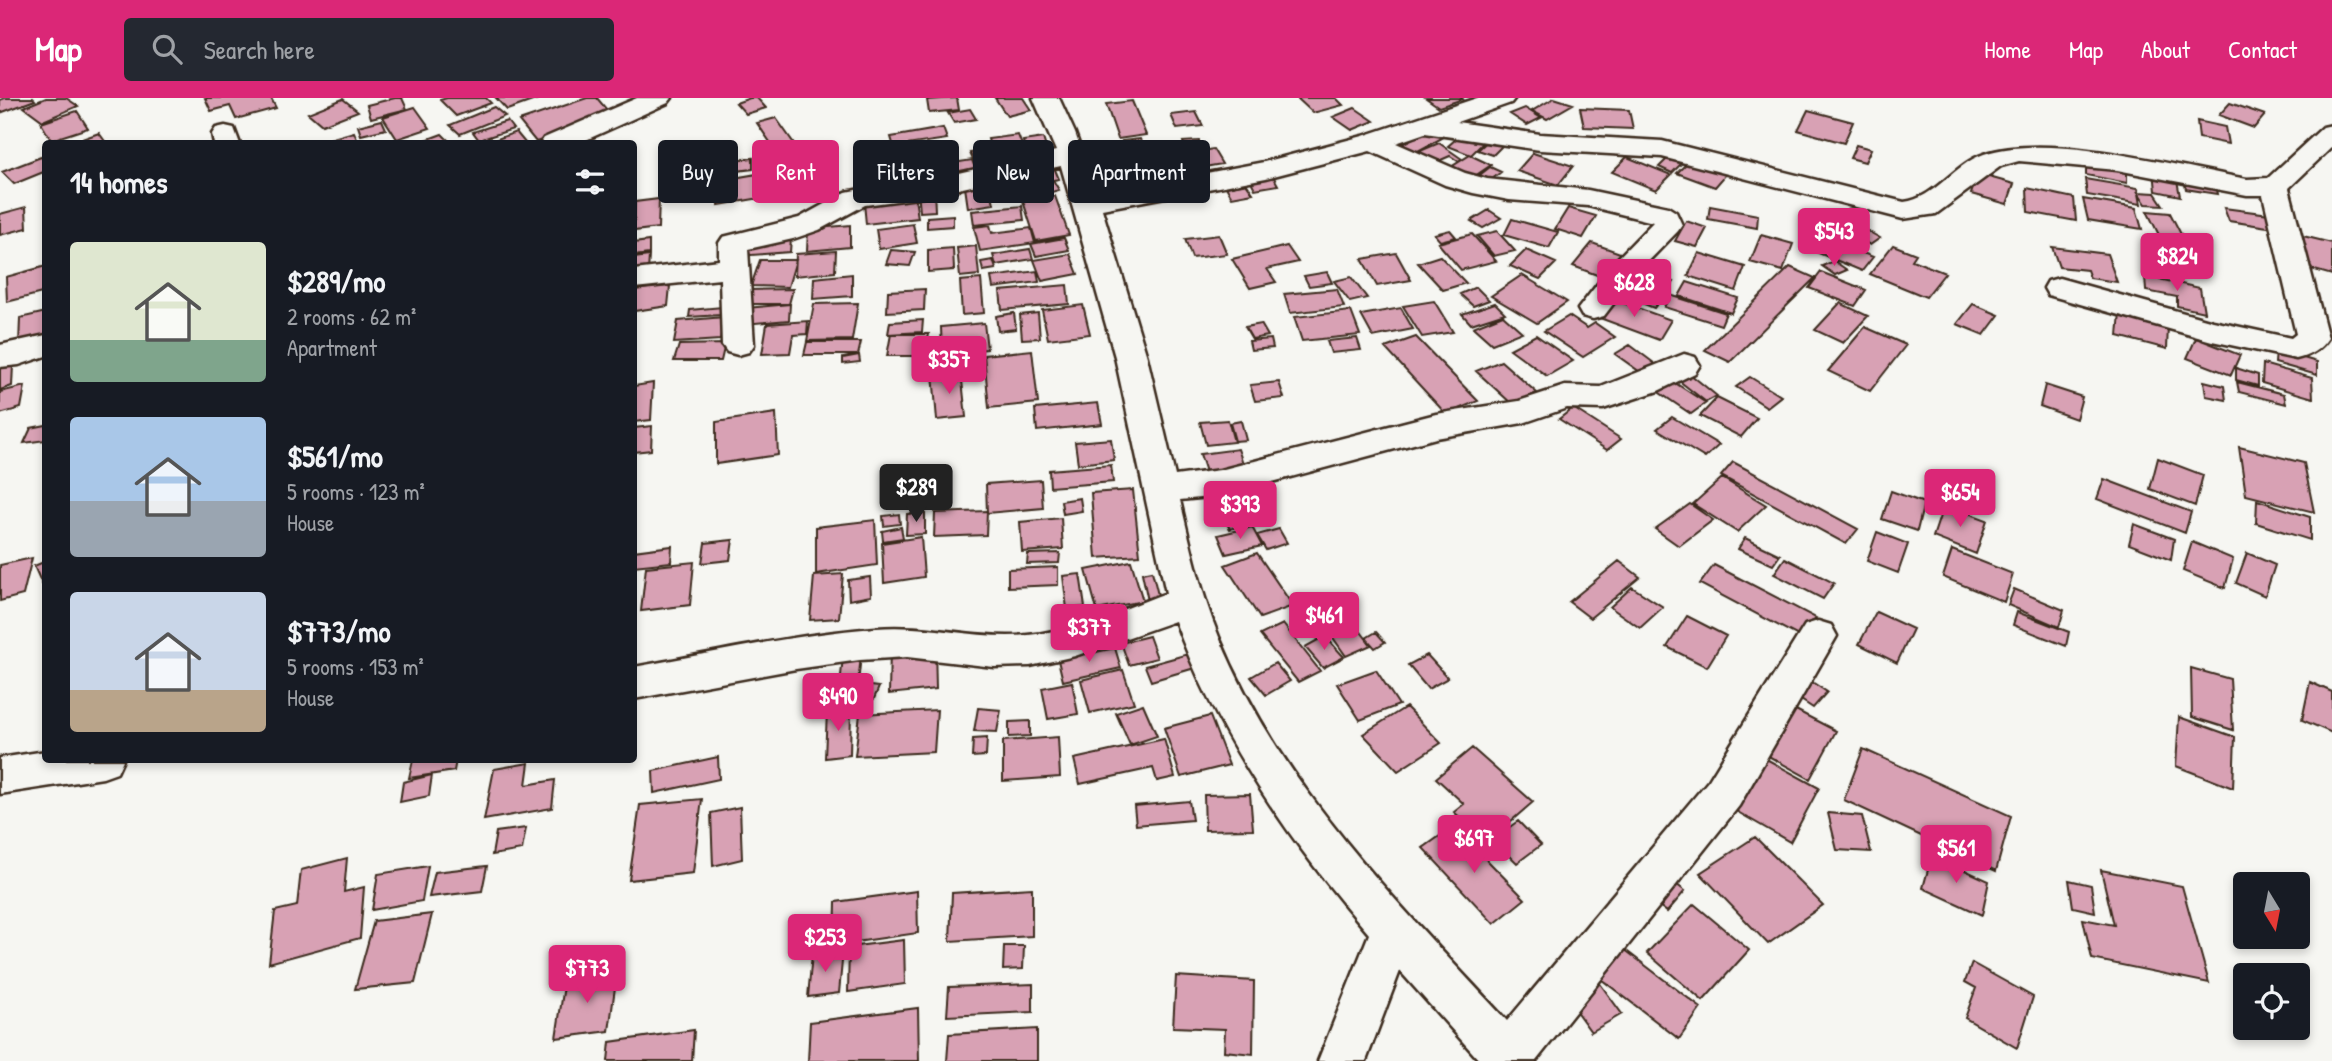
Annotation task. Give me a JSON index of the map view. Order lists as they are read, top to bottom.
{
  "north": "bottom",
  "page": {
    "header": "Map",
    "search": "Search here",
    "nav": [
      "Home",
      "Map",
      "About",
      "Contact"
    ],
    "chip": [
      "Buy",
      "Rent",
      "Filters",
      "New",
      "Apartment"
    ],
    "heading": "14 homes",
    "price": [
      "$543",
      "$824",
      "$628",
      "$357",
      "$289",
      "$654",
      "$393",
      "$461",
      "$377",
      "$490",
      "$697",
      "$561",
      "$253",
      "$773"
    ],
    "list": [
      {
        "name": "$289/mo",
        "note": "2 rooms · 62 m² · Apartment"
      },
      {
        "name": "$561/mo",
        "note": "5 rooms · 123 m² · House"
      },
      {
        "name": "$773/mo",
        "note": "5 rooms · 153 m² · House"
      }
    ]
  }
}
